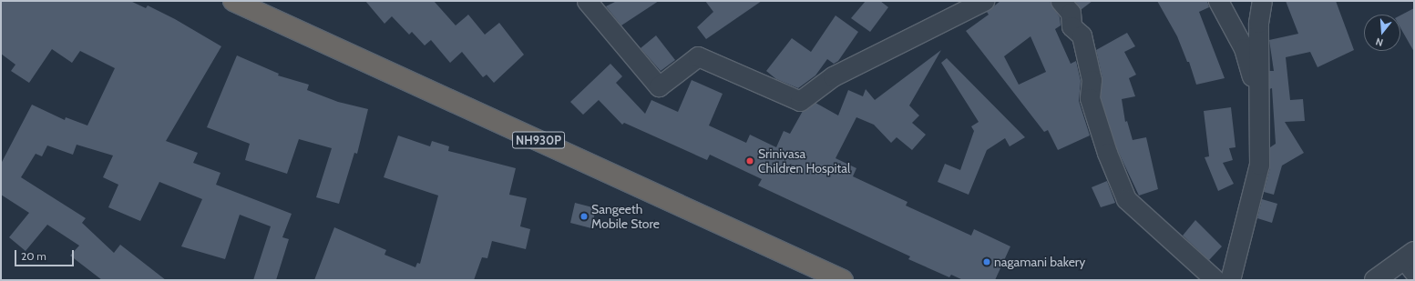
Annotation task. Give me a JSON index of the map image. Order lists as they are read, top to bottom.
{
  "streets": {
    "highway": ["NH930P"]
  },
  "places": ["Srinivasa Children Hospital", "Sangeeth Mobile Store", "nagamani bakery"],
  "scale_bar": "20 m",
  "north": "bottom"
}
